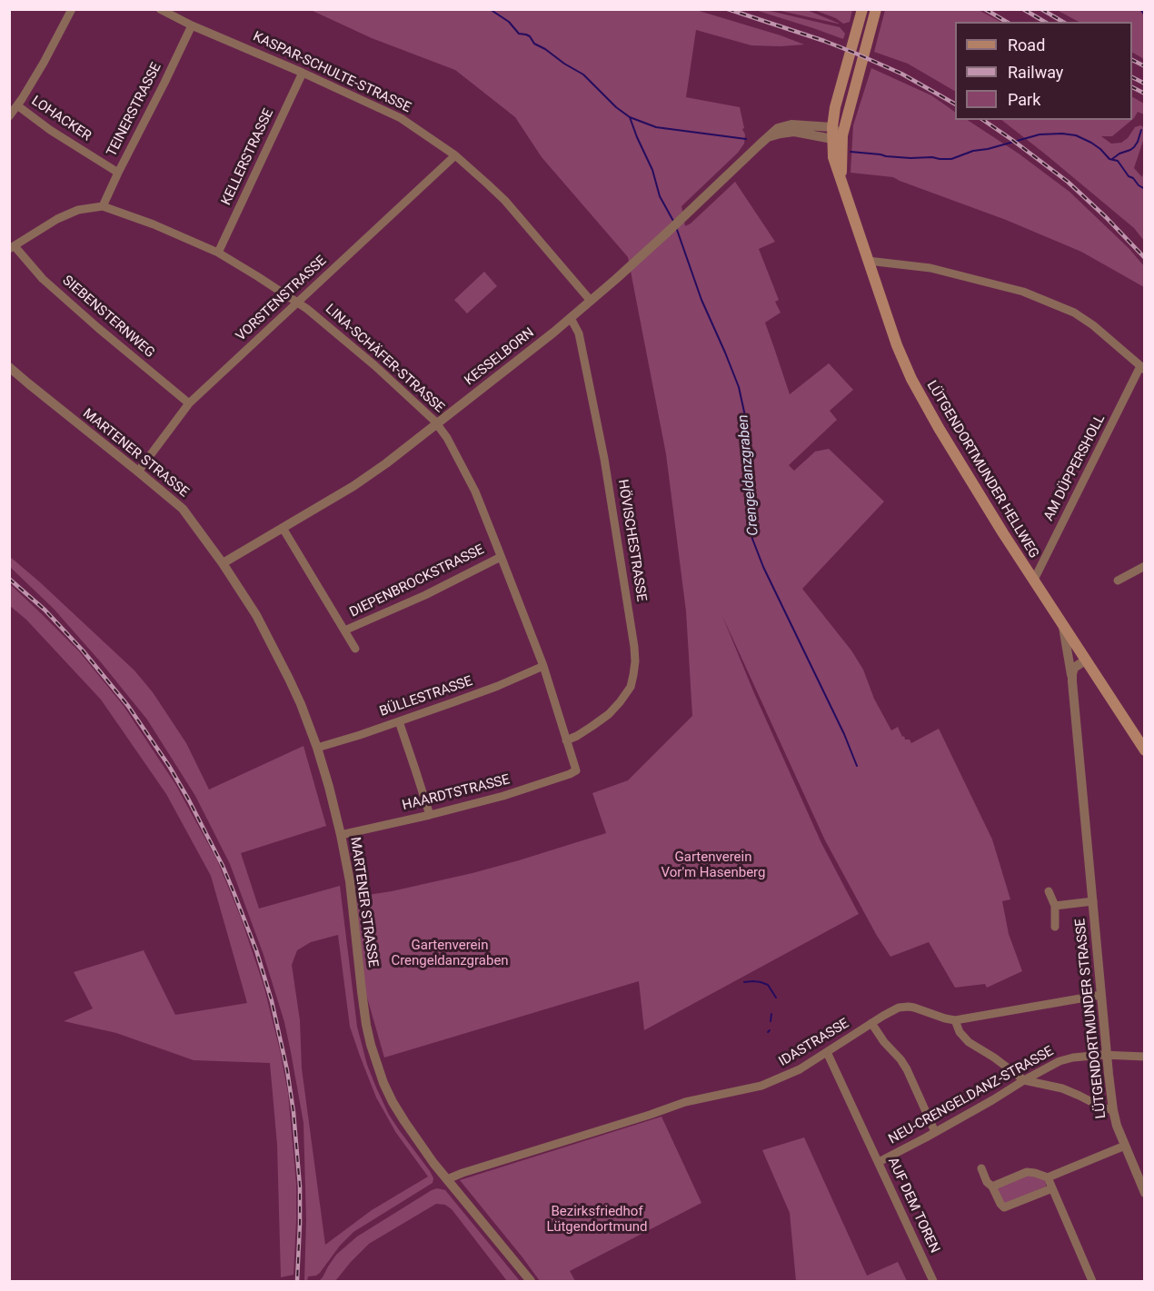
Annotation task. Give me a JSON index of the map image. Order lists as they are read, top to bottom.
{
  "streets": {
    "main road": ["LÜTGENDORTMUNDER HELLWEG"],
    "street": [
      "KASPAR-SCHULTE-STRASSE",
      "TEINERSTRASSE",
      "LOHACKER",
      "KELLERSTRASSE",
      "VORSTENSTRASSE",
      "SIEBENSTERNWEG",
      "KESSELBORN",
      "LINA-SCHÄFER-STRASSE",
      "MARTENER STRASSE",
      "AM DÜPPERSHOLL",
      "HÖVISCHESTRASSE",
      "DIEPENBROCKSTRASSE",
      "BÜLLESTRASSE",
      "HAARDTSTRASSE",
      "LÜTGENDORTMUNDER STRASSE",
      "IDASTRASSE",
      "NEU-CRENGELDANZ-STRASSE",
      "AUF DEM TOREN"
    ]
  },
  "crossings": [
    ["KASPAR-SCHULTE-STRASSE", "TEINERSTRASSE"],
    ["KASPAR-SCHULTE-STRASSE", "KELLERSTRASSE"],
    ["KASPAR-SCHULTE-STRASSE", "VORSTENSTRASSE"],
    ["KASPAR-SCHULTE-STRASSE", "KESSELBORN"],
    ["TEINERSTRASSE", "LOHACKER"],
    ["TEINERSTRASSE", "LINA-SCHÄFER-STRASSE"],
    ["KELLERSTRASSE", "LINA-SCHÄFER-STRASSE"],
    ["VORSTENSTRASSE", "SIEBENSTERNWEG"],
    ["VORSTENSTRASSE", "LINA-SCHÄFER-STRASSE"],
    ["VORSTENSTRASSE", "MARTENER STRASSE"],
    ["KESSELBORN", "LINA-SCHÄFER-STRASSE"],
    ["KESSELBORN", "MARTENER STRASSE"],
    ["KESSELBORN", "LÜTGENDORTMUNDER HELLWEG"],
    ["KESSELBORN", "HÖVISCHESTRASSE"],
    ["LINA-SCHÄFER-STRASSE", "HÖVISCHESTRASSE"],
    ["LINA-SCHÄFER-STRASSE", "DIEPENBROCKSTRASSE"],
    ["LINA-SCHÄFER-STRASSE", "BÜLLESTRASSE"],
    ["LINA-SCHÄFER-STRASSE", "HAARDTSTRASSE"],
    ["MARTENER STRASSE", "BÜLLESTRASSE"],
    ["MARTENER STRASSE", "HAARDTSTRASSE"],
    ["MARTENER STRASSE", "IDASTRASSE"],
    ["AM DÜPPERSHOLL", "LÜTGENDORTMUNDER HELLWEG"],
    ["LÜTGENDORTMUNDER HELLWEG", "LÜTGENDORTMUNDER STRASSE"],
    ["LÜTGENDORTMUNDER STRASSE", "IDASTRASSE"],
    ["LÜTGENDORTMUNDER STRASSE", "NEU-CRENGELDANZ-STRASSE"],
    ["IDASTRASSE", "AUF DEM TOREN"],
    ["NEU-CRENGELDANZ-STRASSE", "AUF DEM TOREN"]
  ],
  "water": ["Crengeldanzgraben"],
  "parks": ["Gartenverein Vor'm Hasenberg", "Gartenverein Crengeldanzgraben", "Bezirksfriedhof Lütgendortmund"],
  "legend": ["Road", "Railway", "Park"]
}
